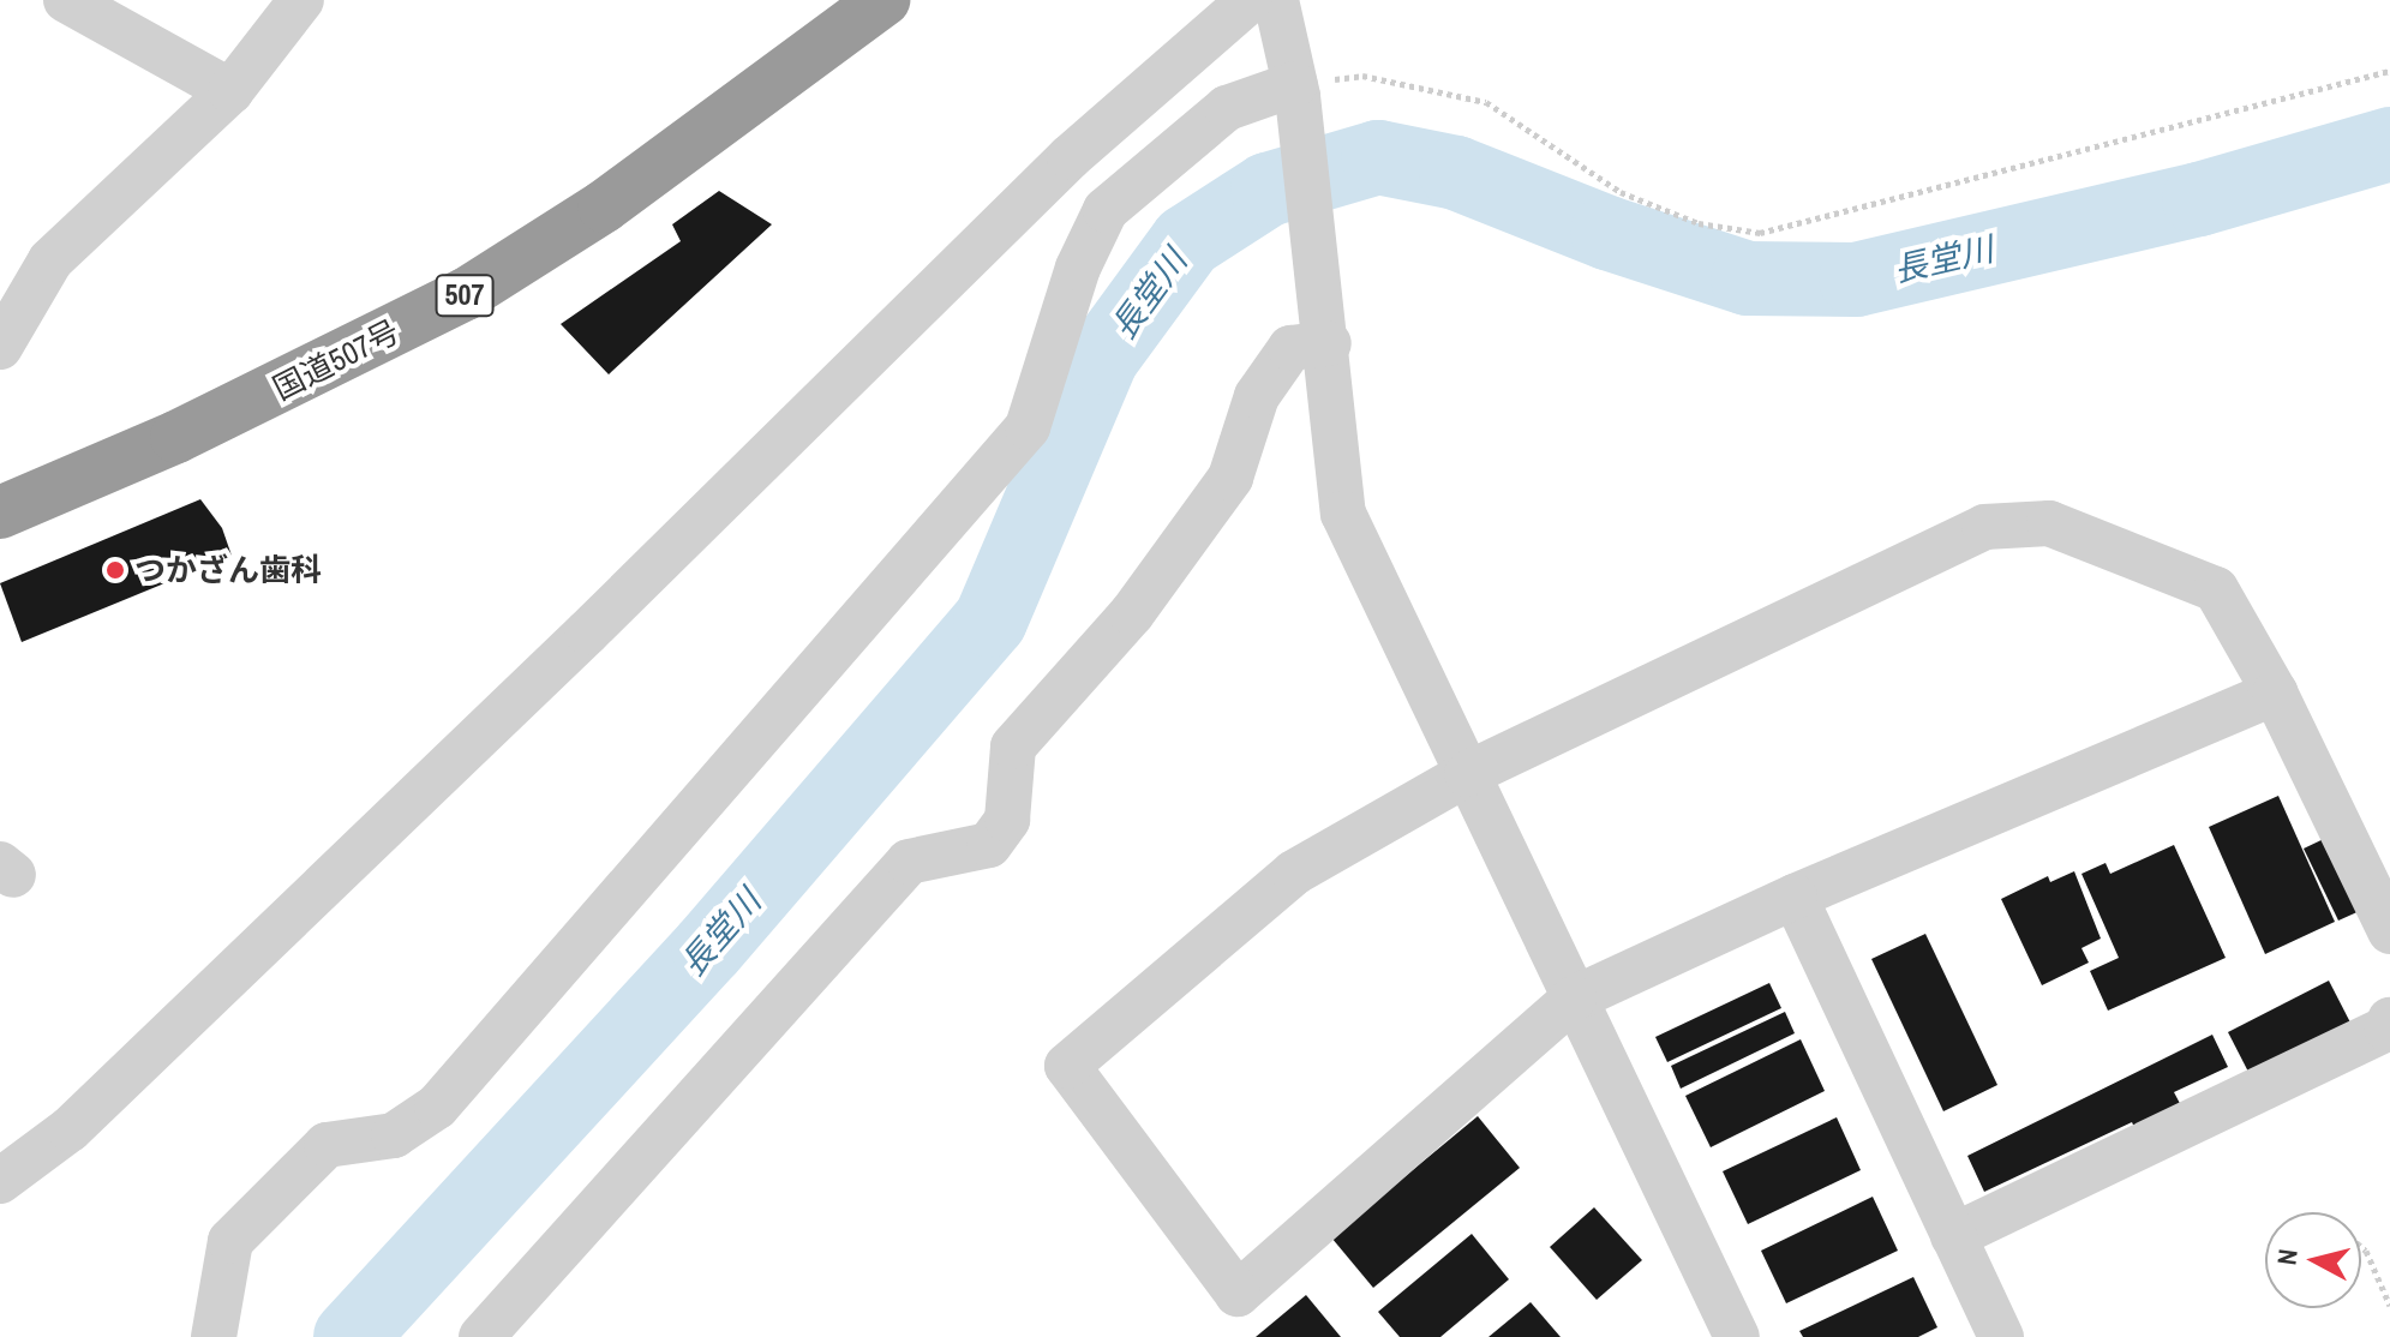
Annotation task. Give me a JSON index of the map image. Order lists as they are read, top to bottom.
{
  "streets": {
    "highway": ["507", "国道507号"]
  },
  "water": ["長堂川"],
  "places": ["つかざん歯科"],
  "north": "left"
}
